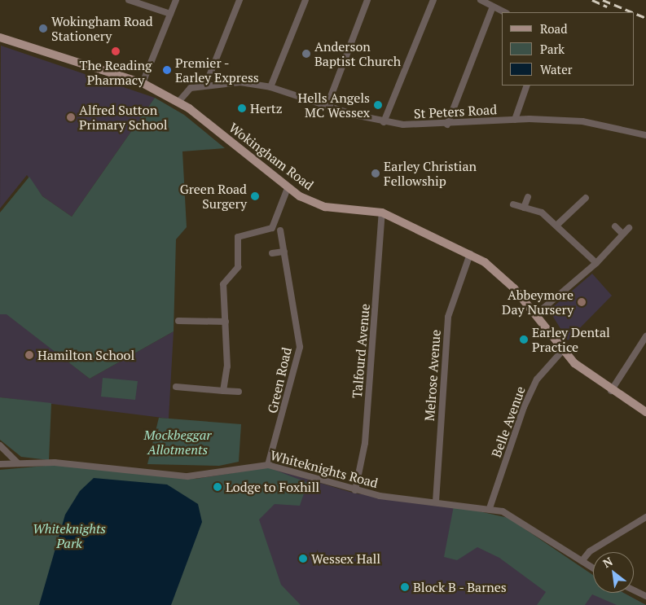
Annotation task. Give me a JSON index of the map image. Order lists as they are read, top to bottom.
{
  "streets": {
    "main road": ["Wokingham Road"],
    "street": [
      "St Peters Road",
      "Talfourd Avenue",
      "Melrose Avenue",
      "Green Road",
      "Belle Avenue",
      "Whiteknights Road"
    ]
  },
  "crossings": [
    ["St Peters Road", "Wokingham Road"],
    ["Wokingham Road", "Talfourd Avenue"],
    ["Wokingham Road", "Melrose Avenue"],
    ["Wokingham Road", "Belle Avenue"],
    ["Talfourd Avenue", "Whiteknights Road"],
    ["Melrose Avenue", "Whiteknights Road"],
    ["Green Road", "Whiteknights Road"],
    ["Belle Avenue", "Whiteknights Road"]
  ],
  "parks": ["Mockbeggar Allotments", "Whiteknights Park"],
  "places": [
    "Wokingham Road Stationery",
    "The Reading Pharmacy",
    "Anderson Baptist Church",
    "Premier - Earley Express",
    "Hells Angels MC Wessex",
    "Hertz",
    "Alfred Sutton Primary School",
    "Earley Christian Fellowship",
    "Green Road Surgery",
    "Abbeymore Day Nursery",
    "Earley Dental Practice",
    "Hamilton School",
    "Lodge to Foxhill",
    "Wessex Hall",
    "Block B - Barnes"
  ],
  "legend": ["Road", "Park", "Water"],
  "north": "top left"
}
